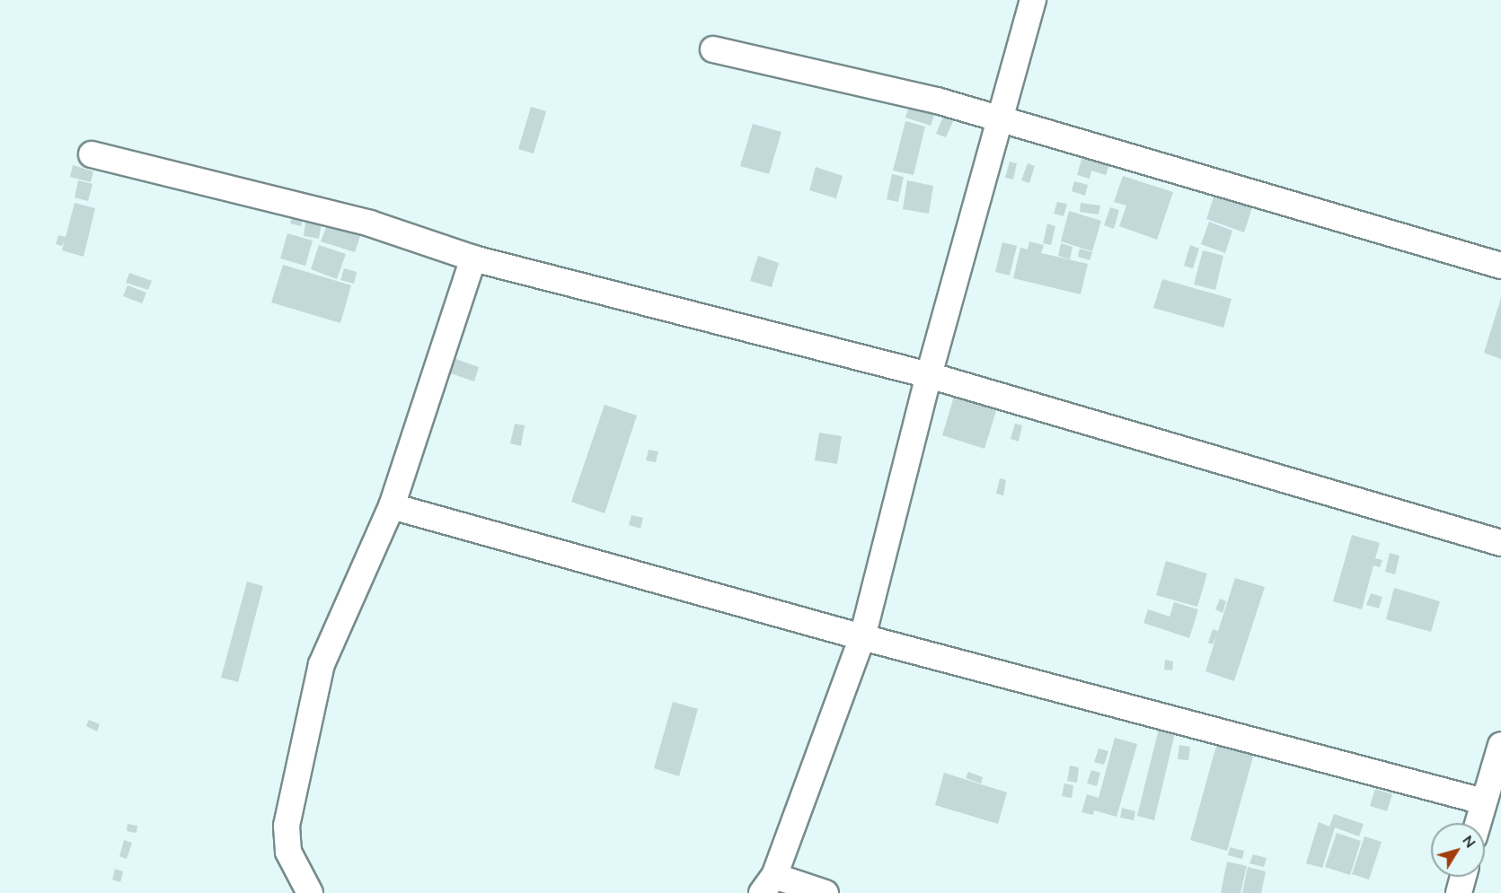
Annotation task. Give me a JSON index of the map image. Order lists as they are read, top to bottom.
{
  "north": "top right"
}
